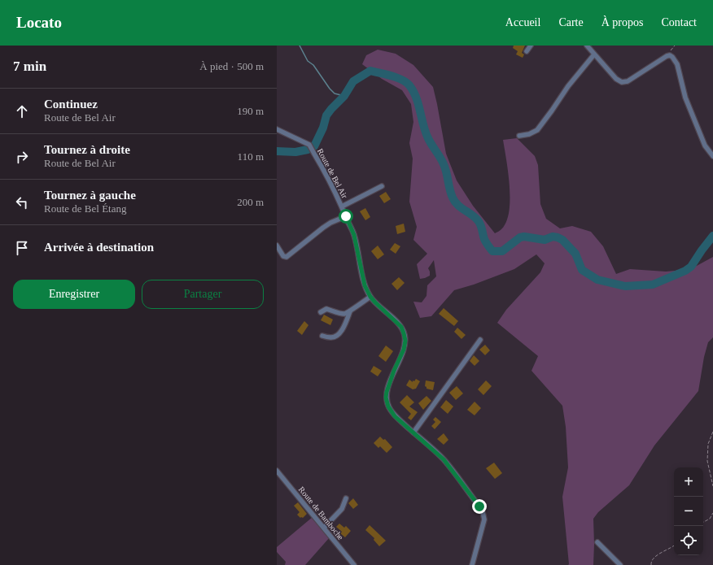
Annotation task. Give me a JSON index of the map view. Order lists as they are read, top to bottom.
{
  "streets": {
    "street": ["Route de Bel Air", "Route de Bamboche"]
  },
  "page": {
    "header": "Locato",
    "nav": [
      "Accueil",
      "Carte",
      "À propos",
      "Contact"
    ],
    "heading": ["7 min", "À pied · 500 m"],
    "list": [
      ["Continuez", "Route de Bel Air", "190 m"],
      ["Tournez à droite", "Route de Bel Air", "110 m"],
      ["Tournez à gauche", "Route de Bel Étang", "200 m"],
      "Arrivée à destination"
    ],
    "buttons": ["Enregistrer", "Partager"],
    "map_buttons": ["+", "−"]
  }
}
